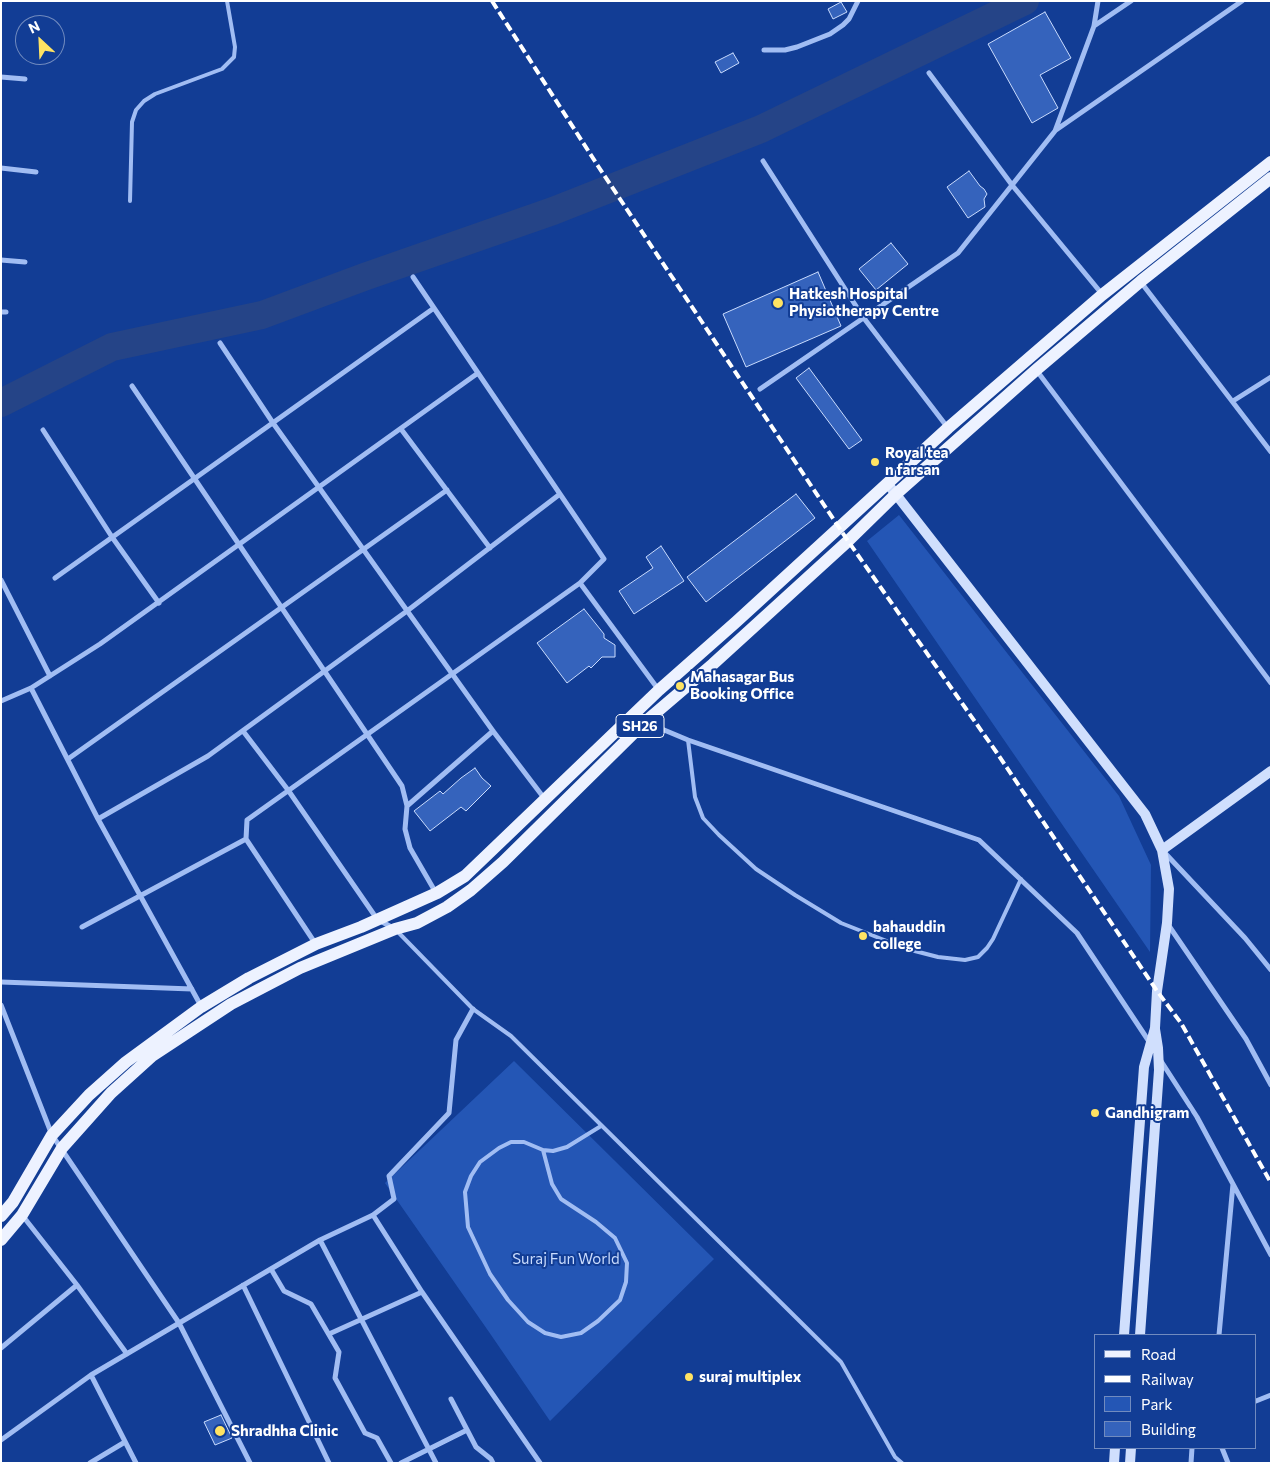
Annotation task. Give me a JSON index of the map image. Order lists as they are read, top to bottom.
{
  "streets": {
    "main road": ["SH26"]
  },
  "parks": ["Suraj Fun World"],
  "places": [
    "Hatkesh Hospital Physiotherapy Centre",
    "Royal tea n farsan",
    "Mahasagar Bus Booking Office",
    "bahauddin college",
    "Gandhigram",
    "suraj multiplex",
    "Shradhha Clinic"
  ],
  "legend": [
    "Road",
    "Railway",
    "Park",
    "Building"
  ],
  "north": "top left"
}
